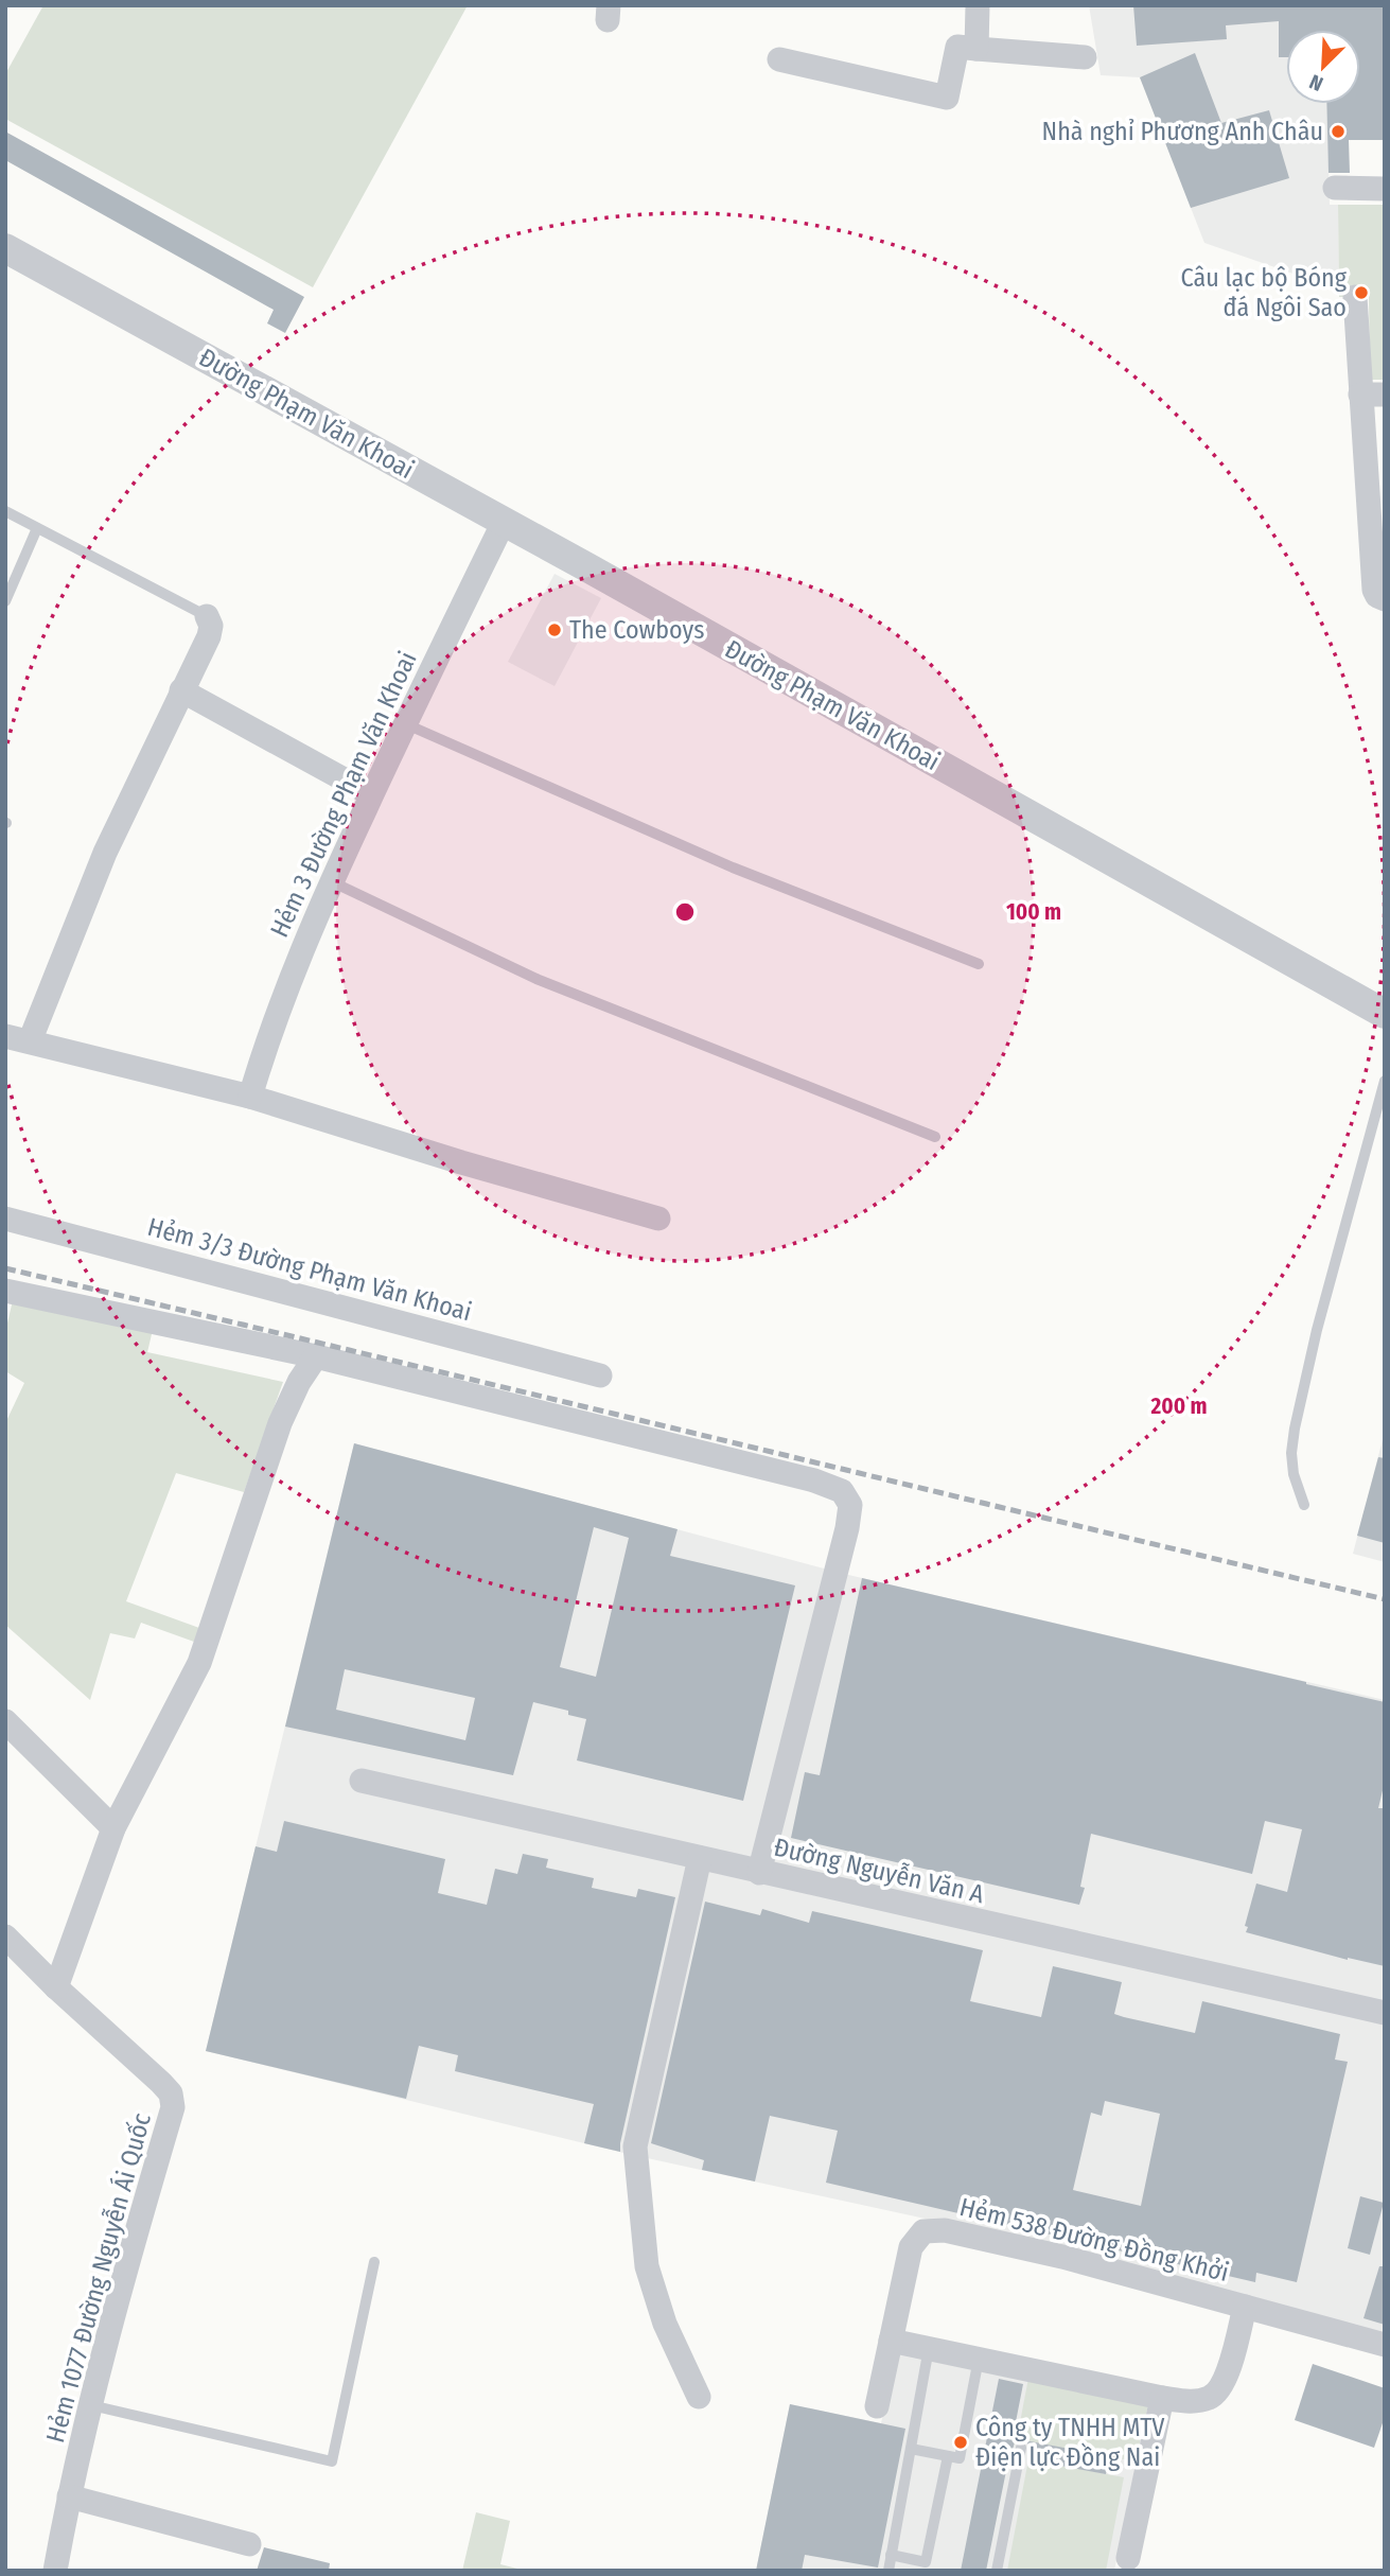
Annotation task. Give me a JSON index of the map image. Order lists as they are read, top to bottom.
{
  "streets": {
    "street": [
      "Đường Phạm Văn Khoai",
      "Hẻm 3 Đường Phạm Văn Khoai",
      "Hẻm 3/3 Đường Phạm Văn Khoai",
      "Đường Nguyễn Văn A",
      "Hẻm 538 Đường Đồng Khởi",
      "Hẻm 1077 Đường Nguyễn Ái Quốc"
    ]
  },
  "crossings": [
    ["Đường Phạm Văn Khoai", "Hẻm 3 Đường Phạm Văn Khoai"]
  ],
  "places": [
    "Nhà nghỉ Phương Anh Châu",
    "Câu lạc bộ Bóng đá Ngôi Sao",
    "The Cowboys",
    "Công ty TNHH MTV Điện lực Đồng Nai"
  ],
  "north": "bottom left",
  "rings": ["100 m", "200 m"]
}
